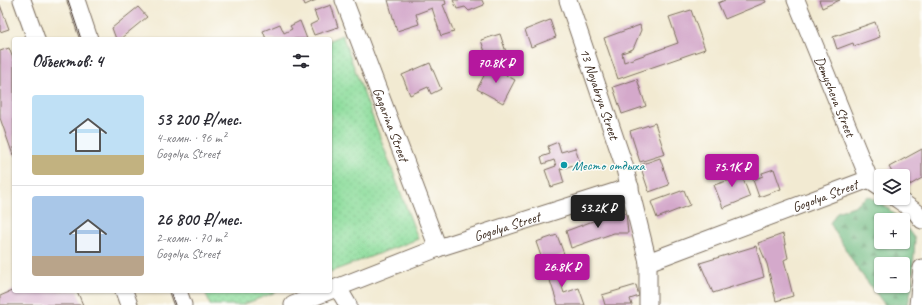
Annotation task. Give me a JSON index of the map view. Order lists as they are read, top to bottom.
{
  "streets": {
    "street": [
      "13 Noyabrya Street",
      "Demysheva Street",
      "Gagarina Street",
      "Gogolya Street"
    ]
  },
  "crossings": [
    ["13 Noyabrya Street", "Gogolya Street"],
    ["Gagarina Street", "Gogolya Street"]
  ],
  "places": ["Место отдыха"],
  "page": {
    "heading": "Объектов: 4",
    "price": [
      "70.8K ₽",
      "75.1K ₽",
      "53.2K ₽",
      "26.8K ₽"
    ],
    "list": [
      {
        "name": "53 200 ₽/мес.",
        "note": "4-комн. · 96 m² · Gogolya Street"
      },
      {
        "name": "26 800 ₽/мес.",
        "note": "2-комн. · 70 m² · Gogolya Street"
      }
    ],
    "map_buttons": ["+", "−"]
  }
}
